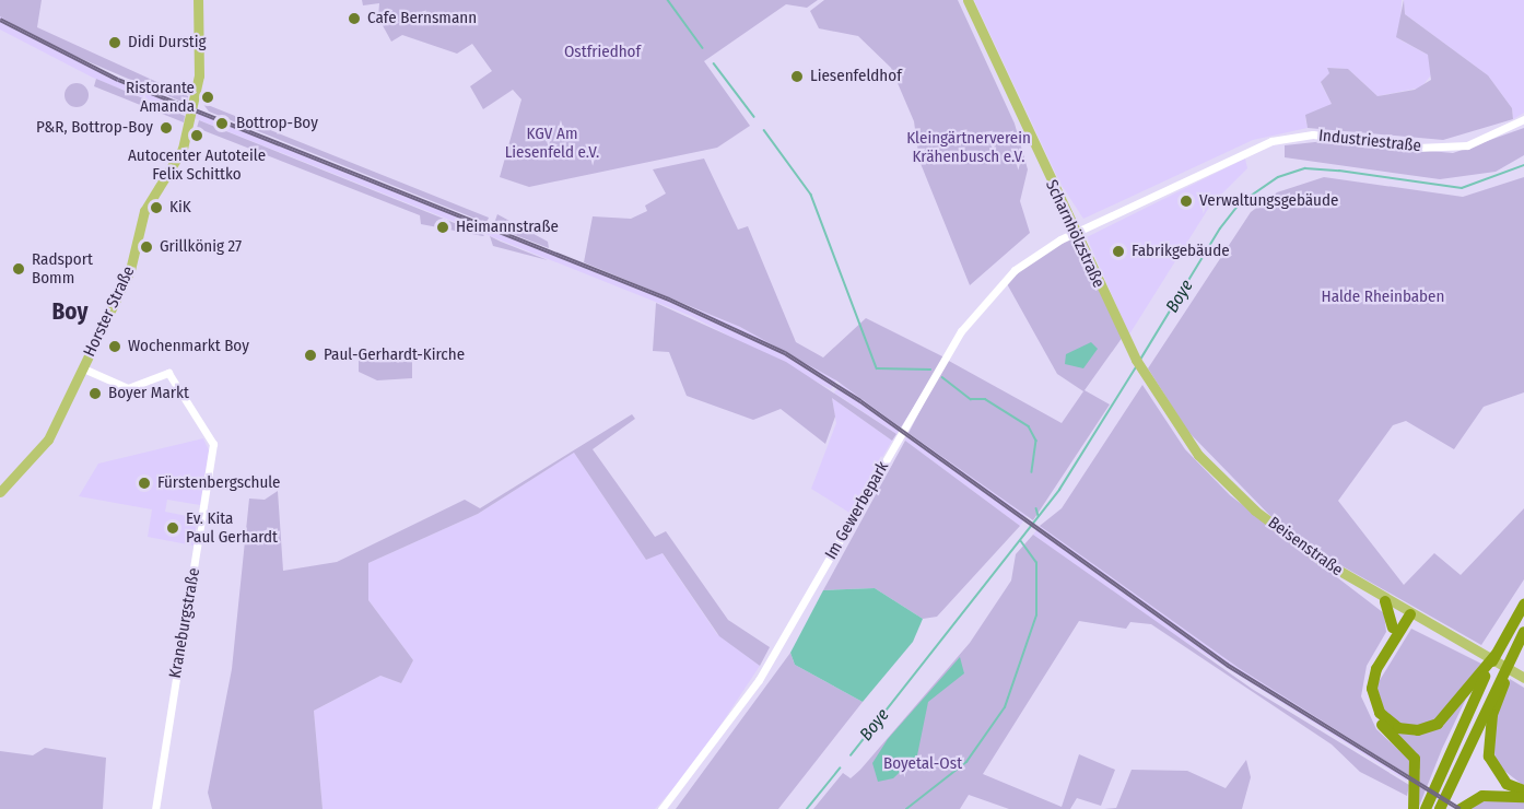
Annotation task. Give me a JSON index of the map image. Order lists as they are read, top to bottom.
{
  "streets": {
    "main road": ["Scharnhölzstraße", "Horster Straße", "Beisenstraße"],
    "street": ["Industriestraße", "Im Gewerbepark", "Kraneburgstraße"]
  },
  "crossings": [
    ["Industriestraße", "Scharnhölzstraße"],
    ["Industriestraße", "Im Gewerbepark"],
    ["Scharnhölzstraße", "Im Gewerbepark"],
    ["Scharnhölzstraße", "Beisenstraße"],
    ["Horster Straße", "Kraneburgstraße"]
  ],
  "districts": ["Boy"],
  "water": ["Boye"],
  "parks": [
    "Ostfriedhof",
    "KGV Am Liesenfeld e.V.",
    "Kleingärtnerverein Krähenbusch e.V.",
    "Halde Rheinbaben",
    "Boyetal-Ost"
  ],
  "places": [
    "Cafe Bernsmann",
    "Didi Durstig",
    "Liesenfeldhof",
    "Ristorante Amanda",
    "Bottrop-Boy",
    "P&R, Bottrop-Boy",
    "Autocenter Autoteile Felix Schittko",
    "Verwaltungsgebäude",
    "KiK",
    "Heimannstraße",
    "Grillkönig 27",
    "Fabrikgebäude",
    "Radsport Bomm",
    "Wochenmarkt Boy",
    "Paul-Gerhardt-Kirche",
    "Boyer Markt",
    "Fürstenbergschule",
    "Ev. Kita Paul Gerhardt"
  ]
}
